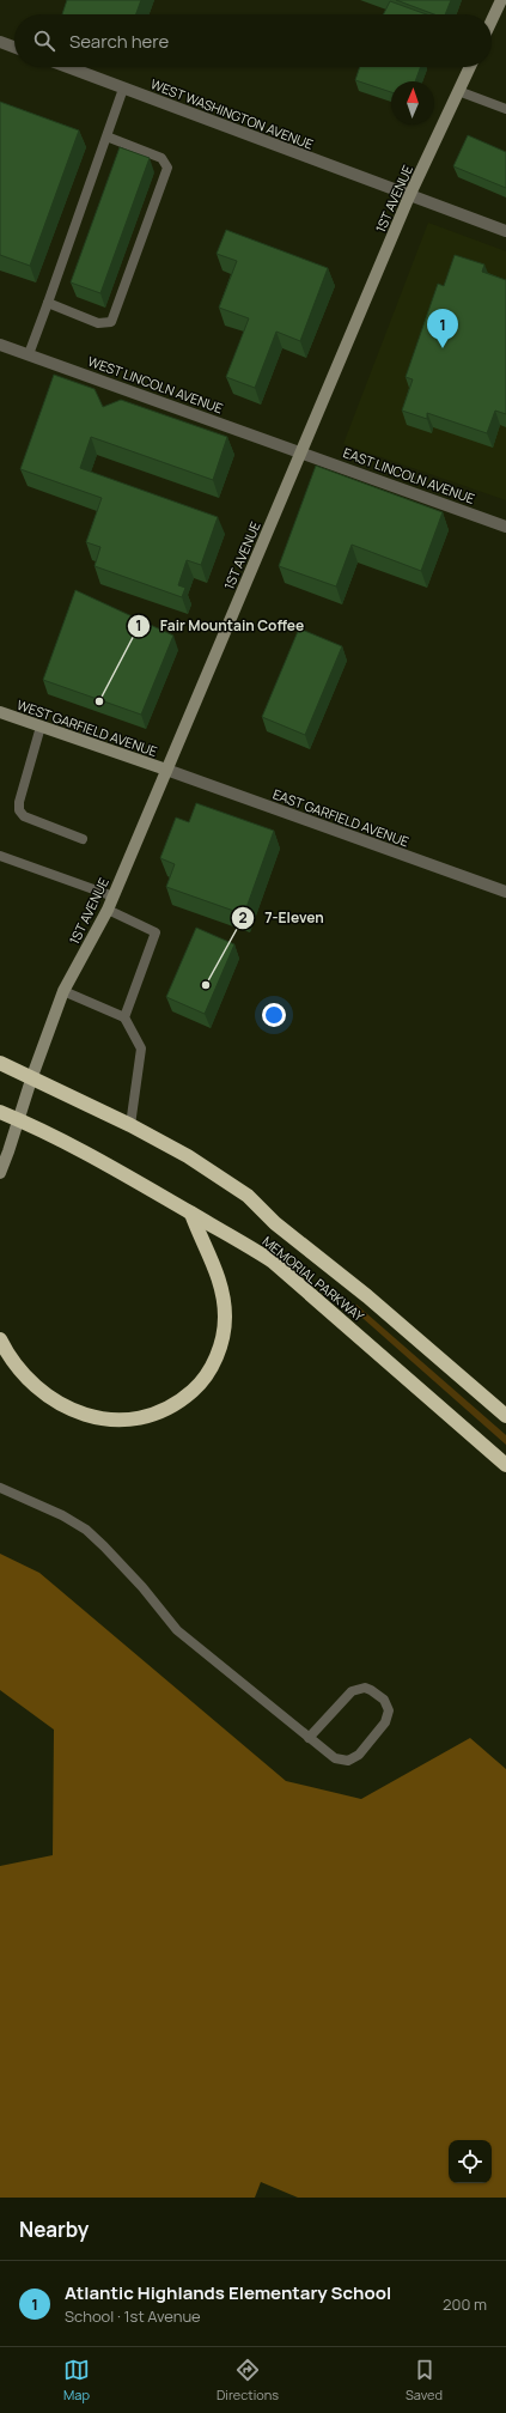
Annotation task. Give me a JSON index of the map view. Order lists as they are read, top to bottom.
{
  "streets": {
    "highway": ["MEMORIAL PARKWAY"],
    "street": [
      "WEST WASHINGTON AVENUE",
      "1ST AVENUE",
      "WEST LINCOLN AVENUE",
      "EAST LINCOLN AVENUE",
      "WEST GARFIELD AVENUE",
      "EAST GARFIELD AVENUE"
    ]
  },
  "crossings": [
    ["WEST WASHINGTON AVENUE", "1ST AVENUE"],
    ["1ST AVENUE", "WEST LINCOLN AVENUE"],
    ["1ST AVENUE", "EAST LINCOLN AVENUE"],
    ["1ST AVENUE", "WEST GARFIELD AVENUE"],
    ["1ST AVENUE", "EAST GARFIELD AVENUE"],
    ["1ST AVENUE", "MEMORIAL PARKWAY"],
    ["WEST LINCOLN AVENUE", "EAST LINCOLN AVENUE"],
    ["WEST GARFIELD AVENUE", "EAST GARFIELD AVENUE"]
  ],
  "places": ["Fair Mountain Coffee", "7-Eleven"],
  "north": "top",
  "page": {
    "search": "Search here",
    "pins": "1",
    "heading": "Nearby",
    "list": [
      {
        "mark": "1",
        "name": "Atlantic Highlands Elementary School",
        "note": "School · 1st Avenue",
        "value": "200 m"
      }
    ],
    "nav": ["Map", "Directions", "Saved"]
  }
}
